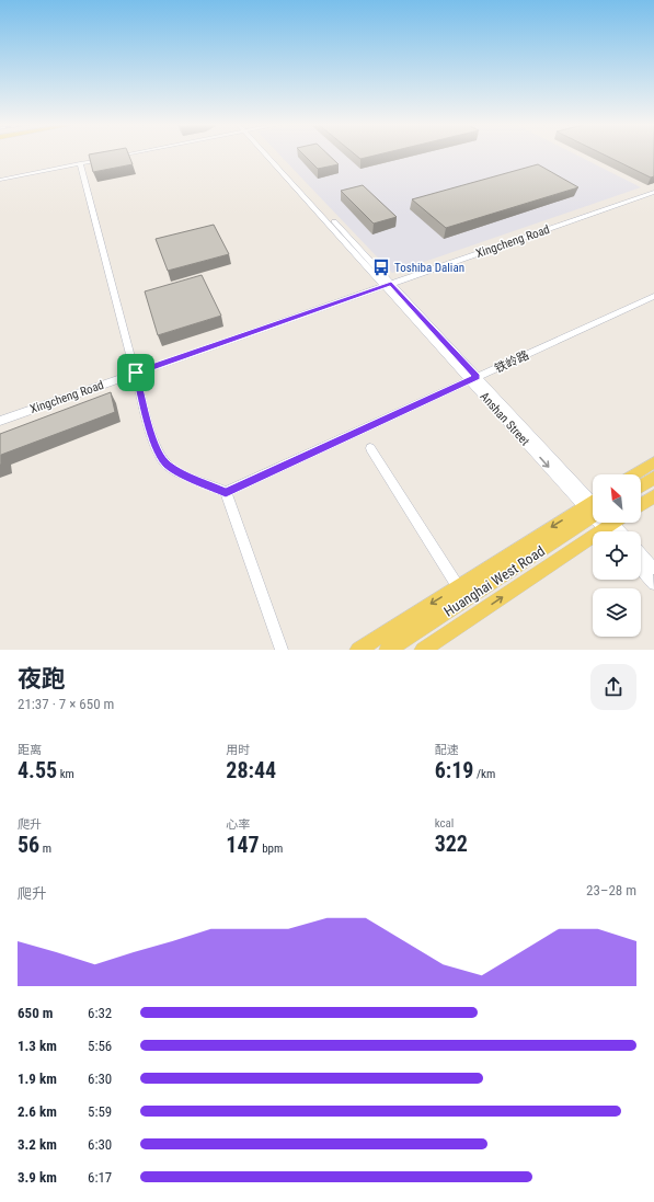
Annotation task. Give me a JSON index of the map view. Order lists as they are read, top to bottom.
{
  "streets": {
    "main road": ["Huanghai West Road"],
    "street": ["Xingcheng Road", "铁岭路", "Anshan Street"]
  },
  "crossings": [
    ["Xingcheng Road", "Anshan Street"],
    ["铁岭路", "Anshan Street"]
  ],
  "places": {
    "bus stop": ["Toshiba Dalian"]
  },
  "north": "top left",
  "page": {
    "heading": ["夜跑", "21:37 · 7 × 650 m"],
    "stats": [
      ["距离", "4.55 km"],
      ["用时", "28:44"],
      ["配速", "6:19 /km"],
      ["爬升", "56 m"],
      ["心率", "147 bpm"],
      ["kcal", "322"]
    ],
    "chart": ["爬升", "23–28 m"],
    "list": [
      {
        "name": "650 m",
        "note": "6:32"
      },
      {
        "name": "1.3 km",
        "note": "5:56"
      },
      {
        "name": "1.9 km",
        "note": "6:30"
      },
      {
        "name": "2.6 km",
        "note": "5:59"
      },
      {
        "name": "3.2 km",
        "note": "6:30"
      },
      {
        "name": "3.9 km",
        "note": "6:17"
      }
    ]
  }
}
